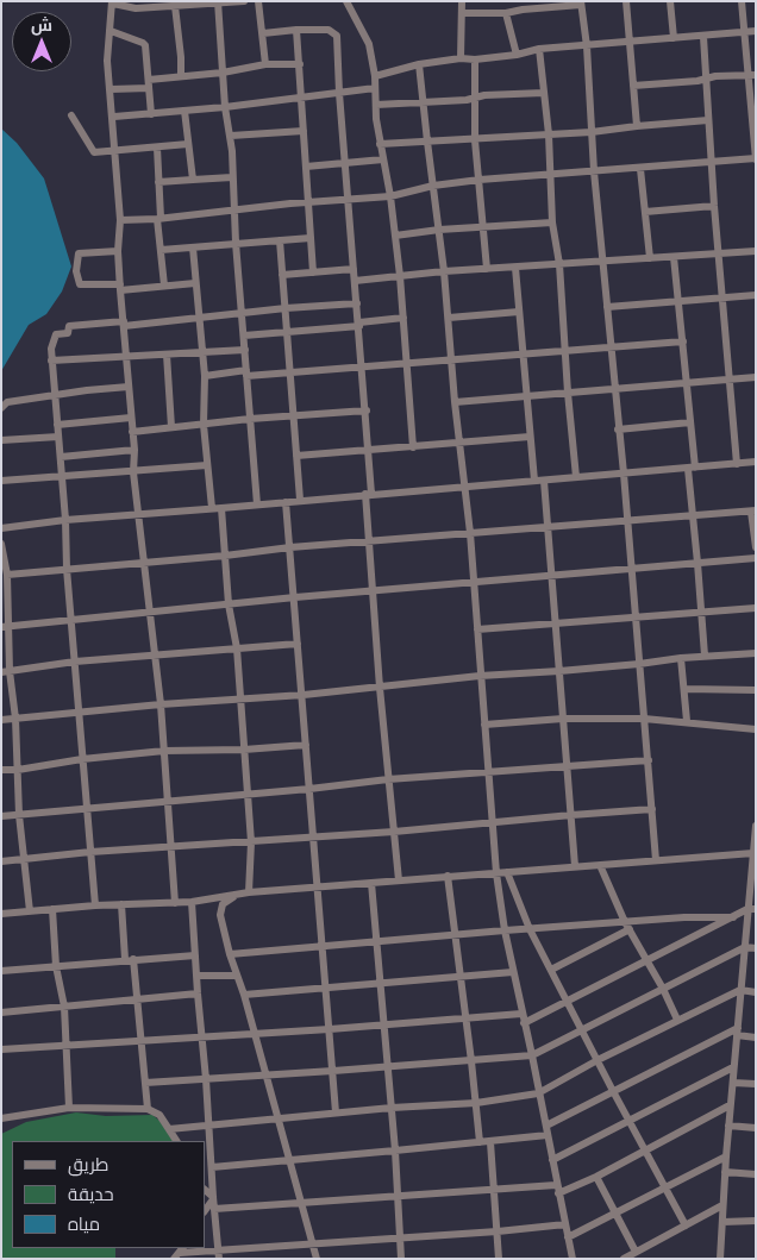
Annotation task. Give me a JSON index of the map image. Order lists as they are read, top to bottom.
{
  "legend": ["طريق", "حديقة", "مياه"],
  "north": "top"
}
